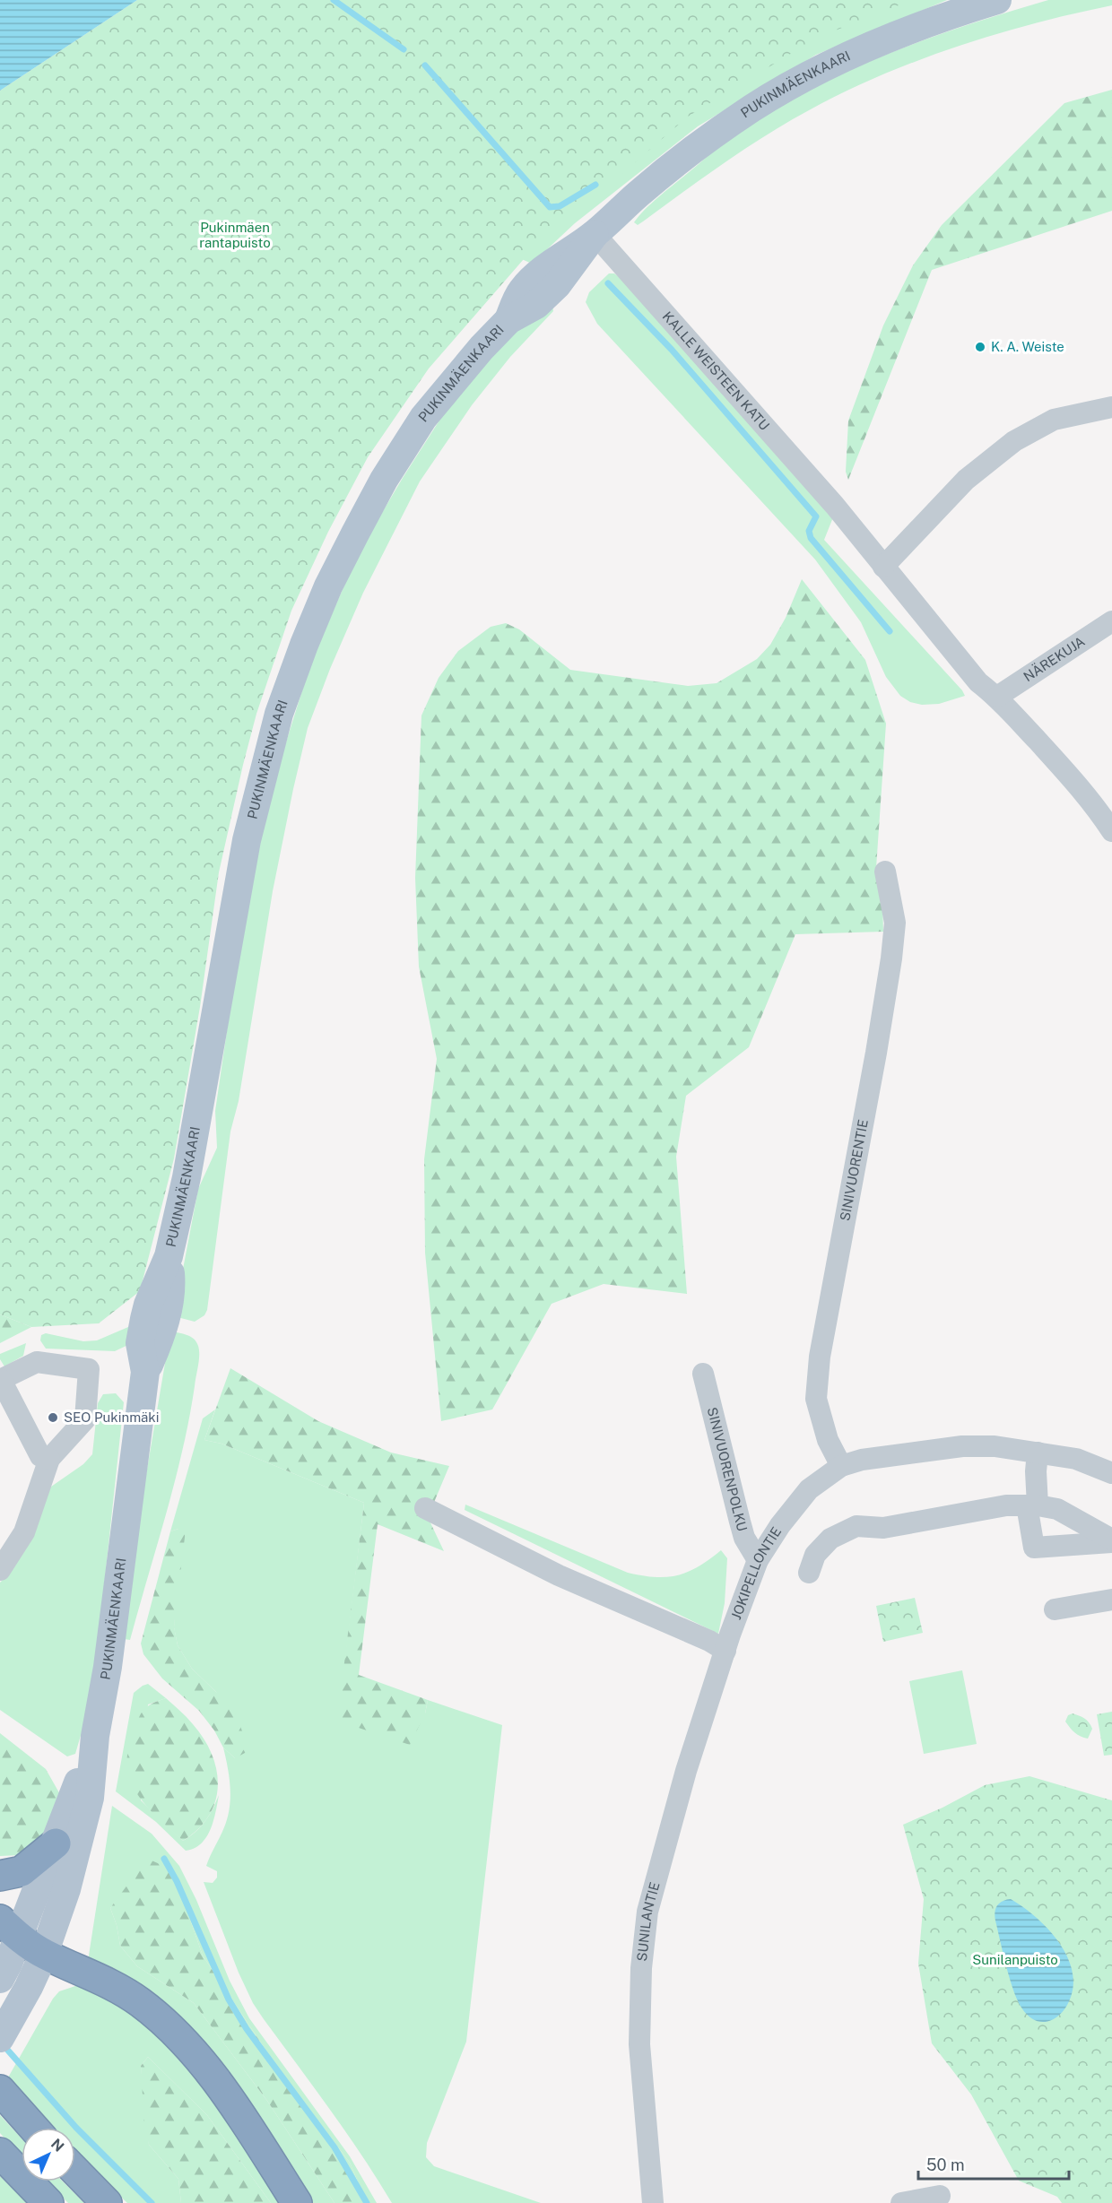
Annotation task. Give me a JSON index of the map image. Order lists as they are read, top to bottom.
{
  "streets": {
    "main road": ["PUKINMÄENKAARI"],
    "street": [
      "KALLE WEISTEEN KATU",
      "NÄREKUJA",
      "SINIVUORENTIE",
      "SINIVUORENPOLKU",
      "JOKIPELLONTIE",
      "SUNILANTIE"
    ]
  },
  "crossings": [
    ["PUKINMÄENKAARI", "KALLE WEISTEEN KATU"],
    ["KALLE WEISTEEN KATU", "NÄREKUJA"],
    ["SINIVUORENTIE", "JOKIPELLONTIE"],
    ["SINIVUORENPOLKU", "JOKIPELLONTIE"],
    ["JOKIPELLONTIE", "SUNILANTIE"]
  ],
  "parks": ["Pukinmäen rantapuisto", "Sunilanpuisto"],
  "places": ["K. A. Weiste", "SEO Pukinmäki"],
  "scale_bar": "50 m",
  "north": "top right"
}
